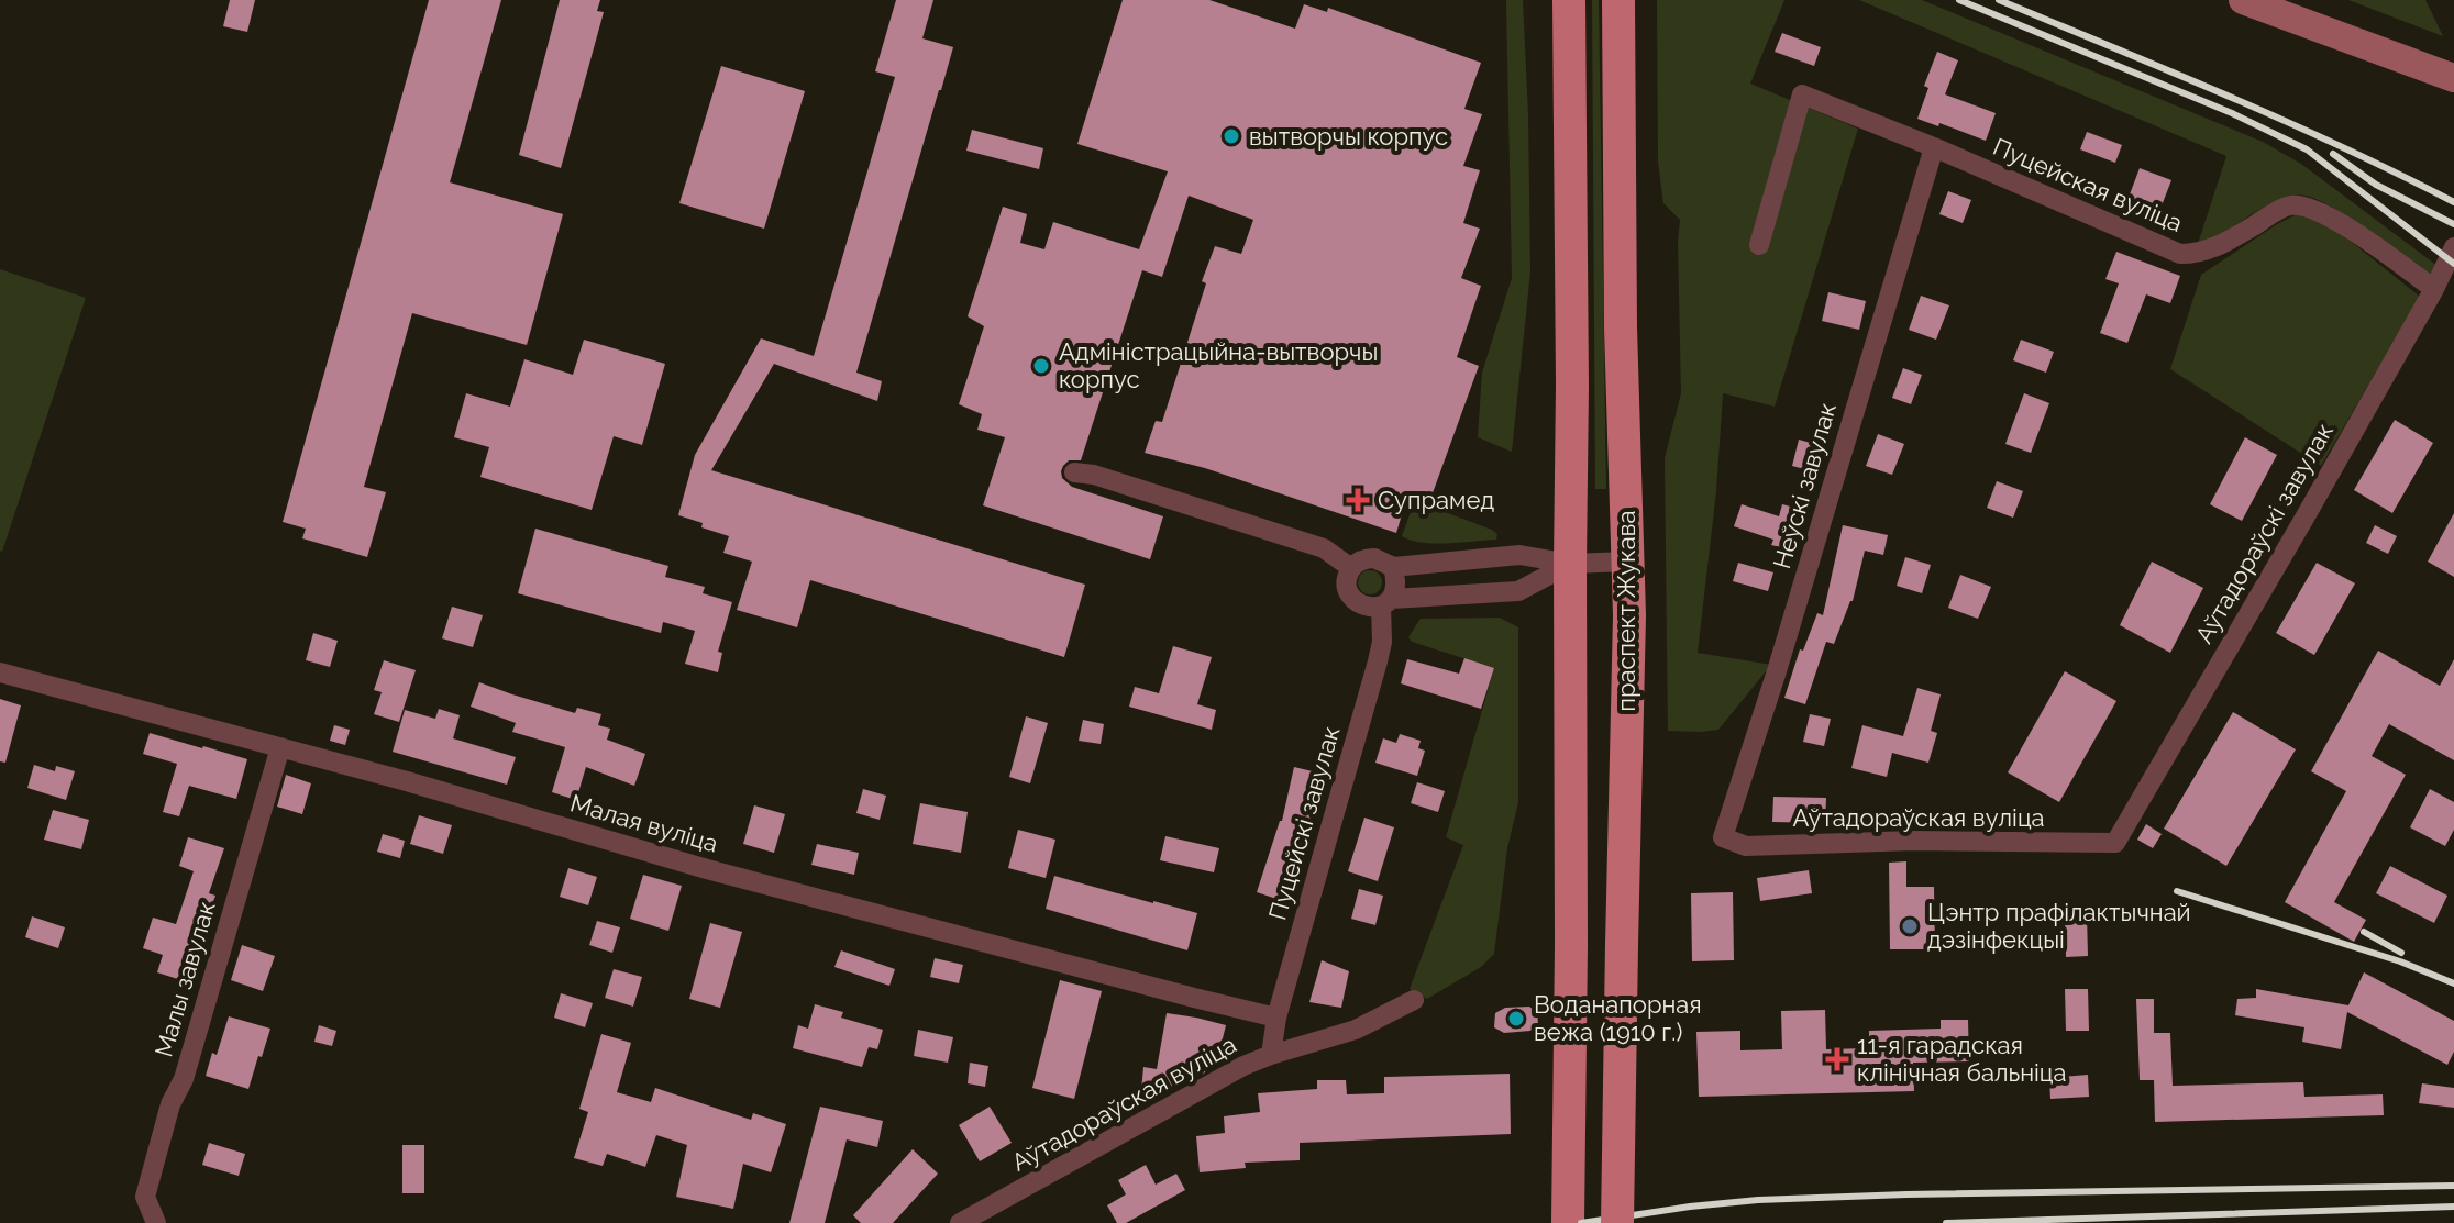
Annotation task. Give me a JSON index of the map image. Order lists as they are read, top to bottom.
{
  "streets": {
    "main road": ["праспект Жукава"],
    "street": [
      "Пуцейская вуліца",
      "Неўскі завулак",
      "Аўтадораўскі завулак",
      "Аўтадораўская вуліца",
      "Малая вуліца",
      "Пуцейскі завулак",
      "Малы завулак"
    ]
  },
  "crossings": [
    ["Пуцейская вуліца", "Неўскі завулак"],
    ["Пуцейская вуліца", "Аўтадораўскі завулак"],
    ["Неўскі завулак", "Аўтадораўская вуліца"],
    ["Аўтадораўскі завулак", "Аўтадораўская вуліца"],
    ["Аўтадораўская вуліца", "Пуцейскі завулак"],
    ["Малая вуліца", "Пуцейскі завулак"],
    ["Малая вуліца", "Малы завулак"]
  ],
  "places": {
    "other": [
      "вытворчы корпус",
      "Адміністрацыйна-вытворчы корпус",
      "Цэнтр прафілактычнай дэзінфекцыі",
      "Воданапорная вежа (1910 г.)"
    ],
    "health": ["Супрамед", "11-я гарадская клінічная бальніца"]
  }
}
